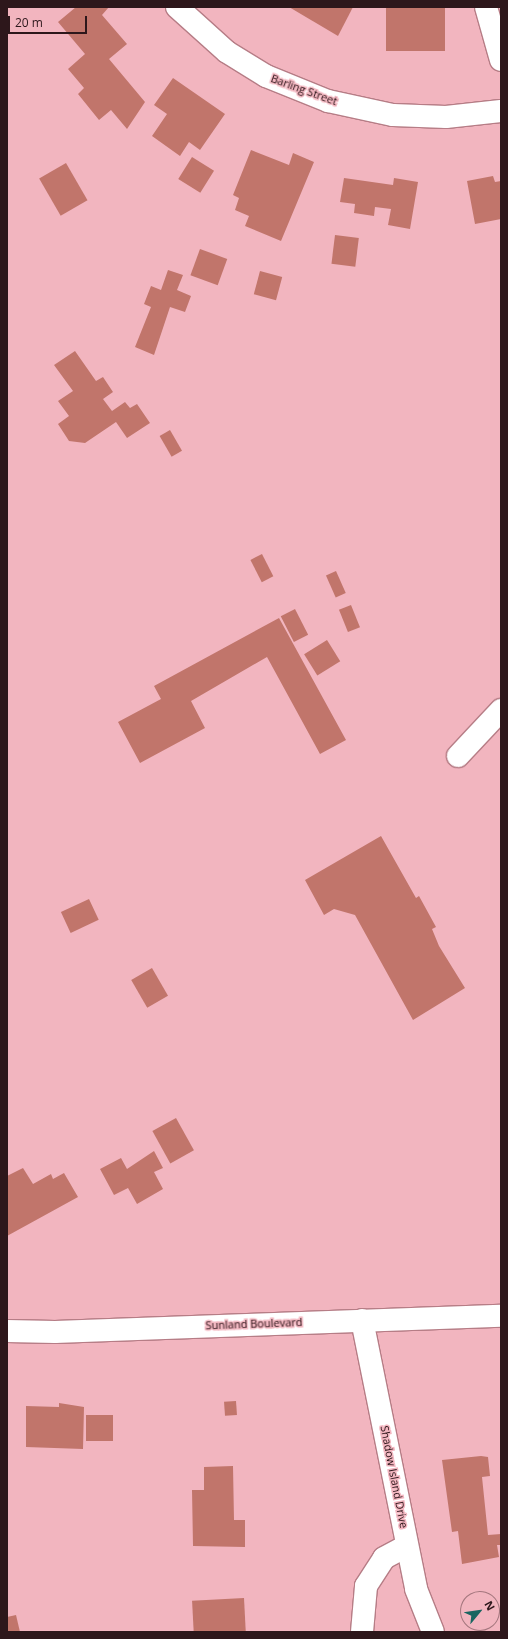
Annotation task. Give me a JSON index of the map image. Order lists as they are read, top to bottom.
{
  "streets": {
    "street": ["Barling Street", "Sunland Boulevard", "Shadow Island Drive"]
  },
  "crossings": [
    ["Sunland Boulevard", "Shadow Island Drive"]
  ],
  "scale_bar": "20 m",
  "north": "top right"
}
